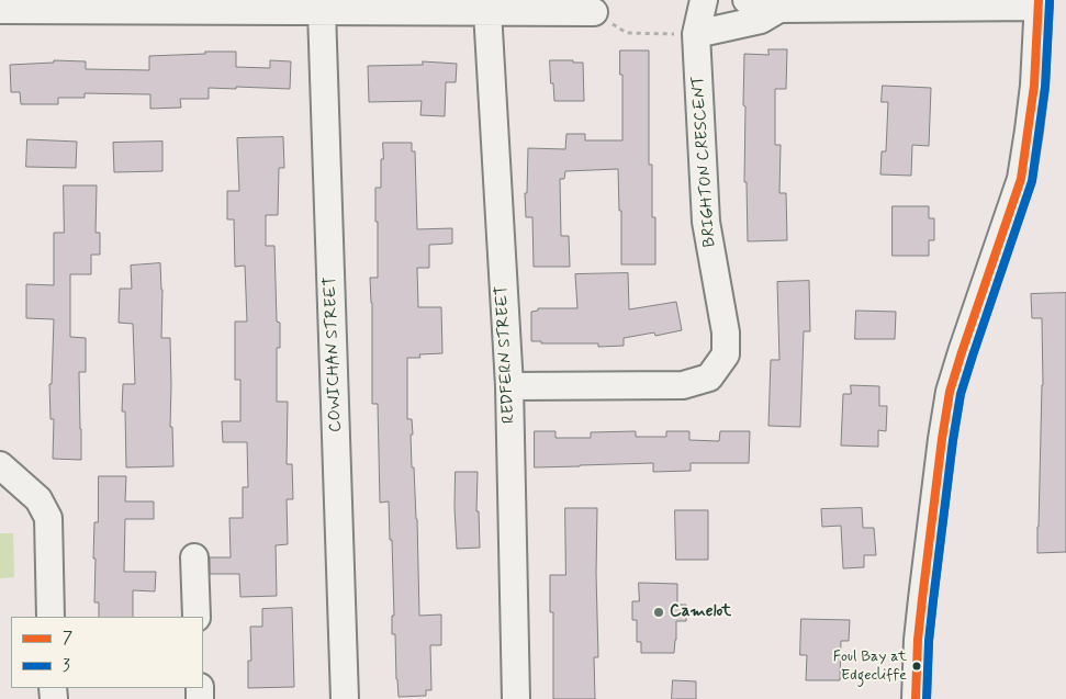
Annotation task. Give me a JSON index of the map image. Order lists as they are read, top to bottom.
{
  "streets": {
    "street": ["BRIGHTON CRESCENT", "COWICHAN STREET", "REDFERN STREET"]
  },
  "crossings": [
    ["BRIGHTON CRESCENT", "REDFERN STREET"]
  ],
  "places": ["Camelot", "Foul Bay at Edgecliffe"],
  "lines": ["transit line 7", "transit line 3"],
  "legend": ["7", "3"]
}
